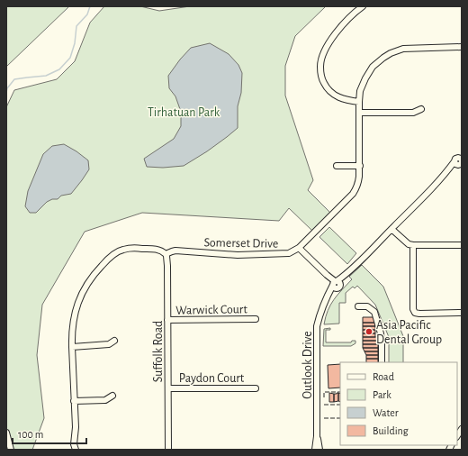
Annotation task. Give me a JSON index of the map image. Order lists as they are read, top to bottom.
{
  "streets": {
    "street": [
      "Somerset Drive",
      "Warwick Court",
      "Suffolk Road",
      "Outlook Drive",
      "Paydon Court"
    ]
  },
  "crossings": [
    ["Somerset Drive", "Suffolk Road"],
    ["Warwick Court", "Suffolk Road"],
    ["Suffolk Road", "Paydon Court"]
  ],
  "parks": ["Tirhatuan Park"],
  "places": ["Asia Pacific Dental Group"],
  "legend": [
    "Road",
    "Park",
    "Water",
    "Building"
  ],
  "scale_bar": "100 m"
}
